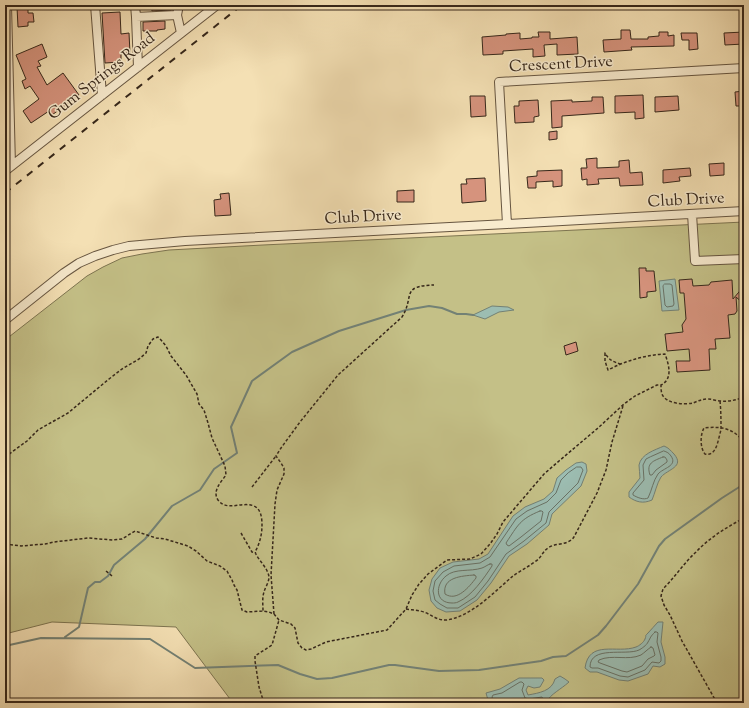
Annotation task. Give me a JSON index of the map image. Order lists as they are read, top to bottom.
{
  "streets": {
    "street": ["Crescent Drive", "Gum Springs Road", "Club Drive"]
  },
  "crossings": [
    ["Crescent Drive", "Club Drive"]
  ]
}
